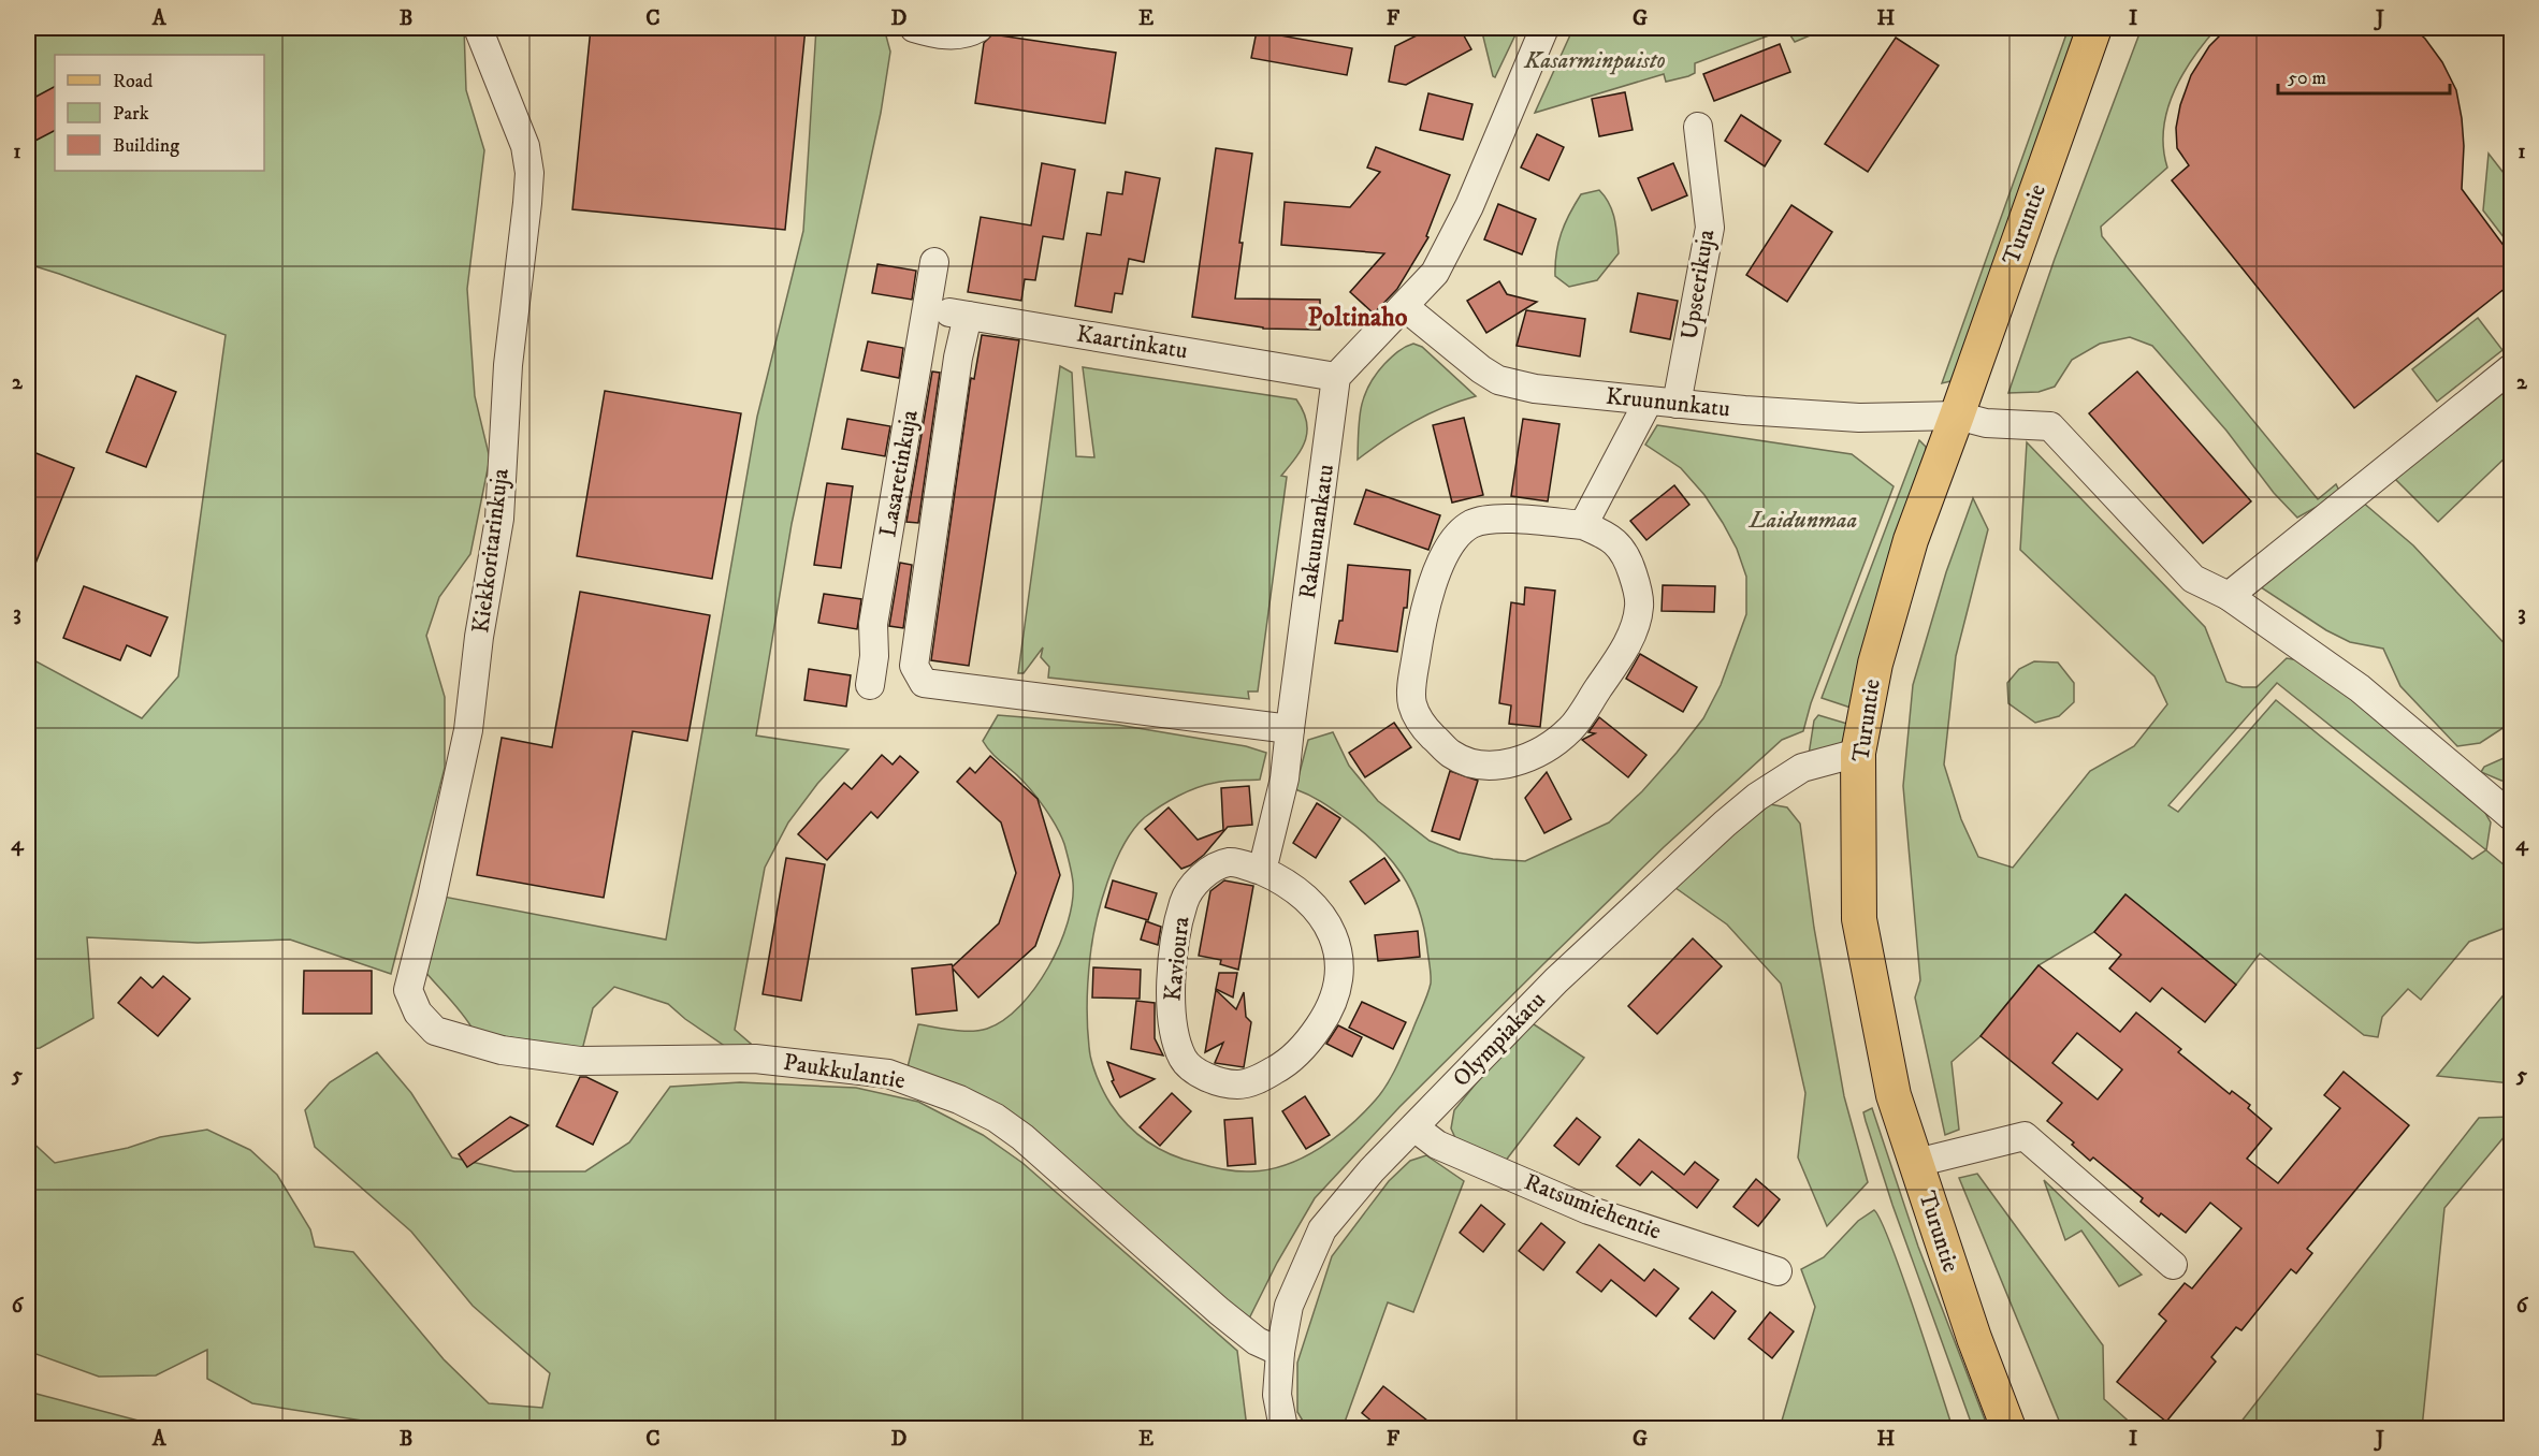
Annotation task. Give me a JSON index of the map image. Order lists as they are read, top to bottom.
{
  "streets": {
    "main road": ["Turuntie"],
    "street": [
      "Upseerikuja",
      "Kaartinkatu",
      "Kruununkatu",
      "Lasaretinkuja",
      "Rakuunankatu",
      "Kiekkoritarinkuja",
      "Kavioura",
      "Olympiakatu",
      "Paukkulantie",
      "Ratsumiehentie"
    ]
  },
  "crossings": [
    ["Turuntie", "Kruununkatu"],
    ["Turuntie", "Olympiakatu"],
    ["Upseerikuja", "Kruununkatu"],
    ["Kaartinkatu", "Lasaretinkuja"],
    ["Kaartinkatu", "Rakuunankatu"],
    ["Kiekkoritarinkuja", "Paukkulantie"],
    ["Olympiakatu", "Paukkulantie"],
    ["Olympiakatu", "Ratsumiehentie"]
  ],
  "districts": ["Poltinaho"],
  "parks": ["Kasarminpuisto", "Laidunmaa"],
  "legend": ["Road", "Park", "Building"],
  "scale_bar": "50 m",
  "grid": {
    "columns": [
      "A",
      "B",
      "C",
      "D",
      "E",
      "F",
      "G",
      "H",
      "I",
      "J"
    ],
    "rows": [
      "1",
      "2",
      "3",
      "4",
      "5",
      "6"
    ]
  }
}
